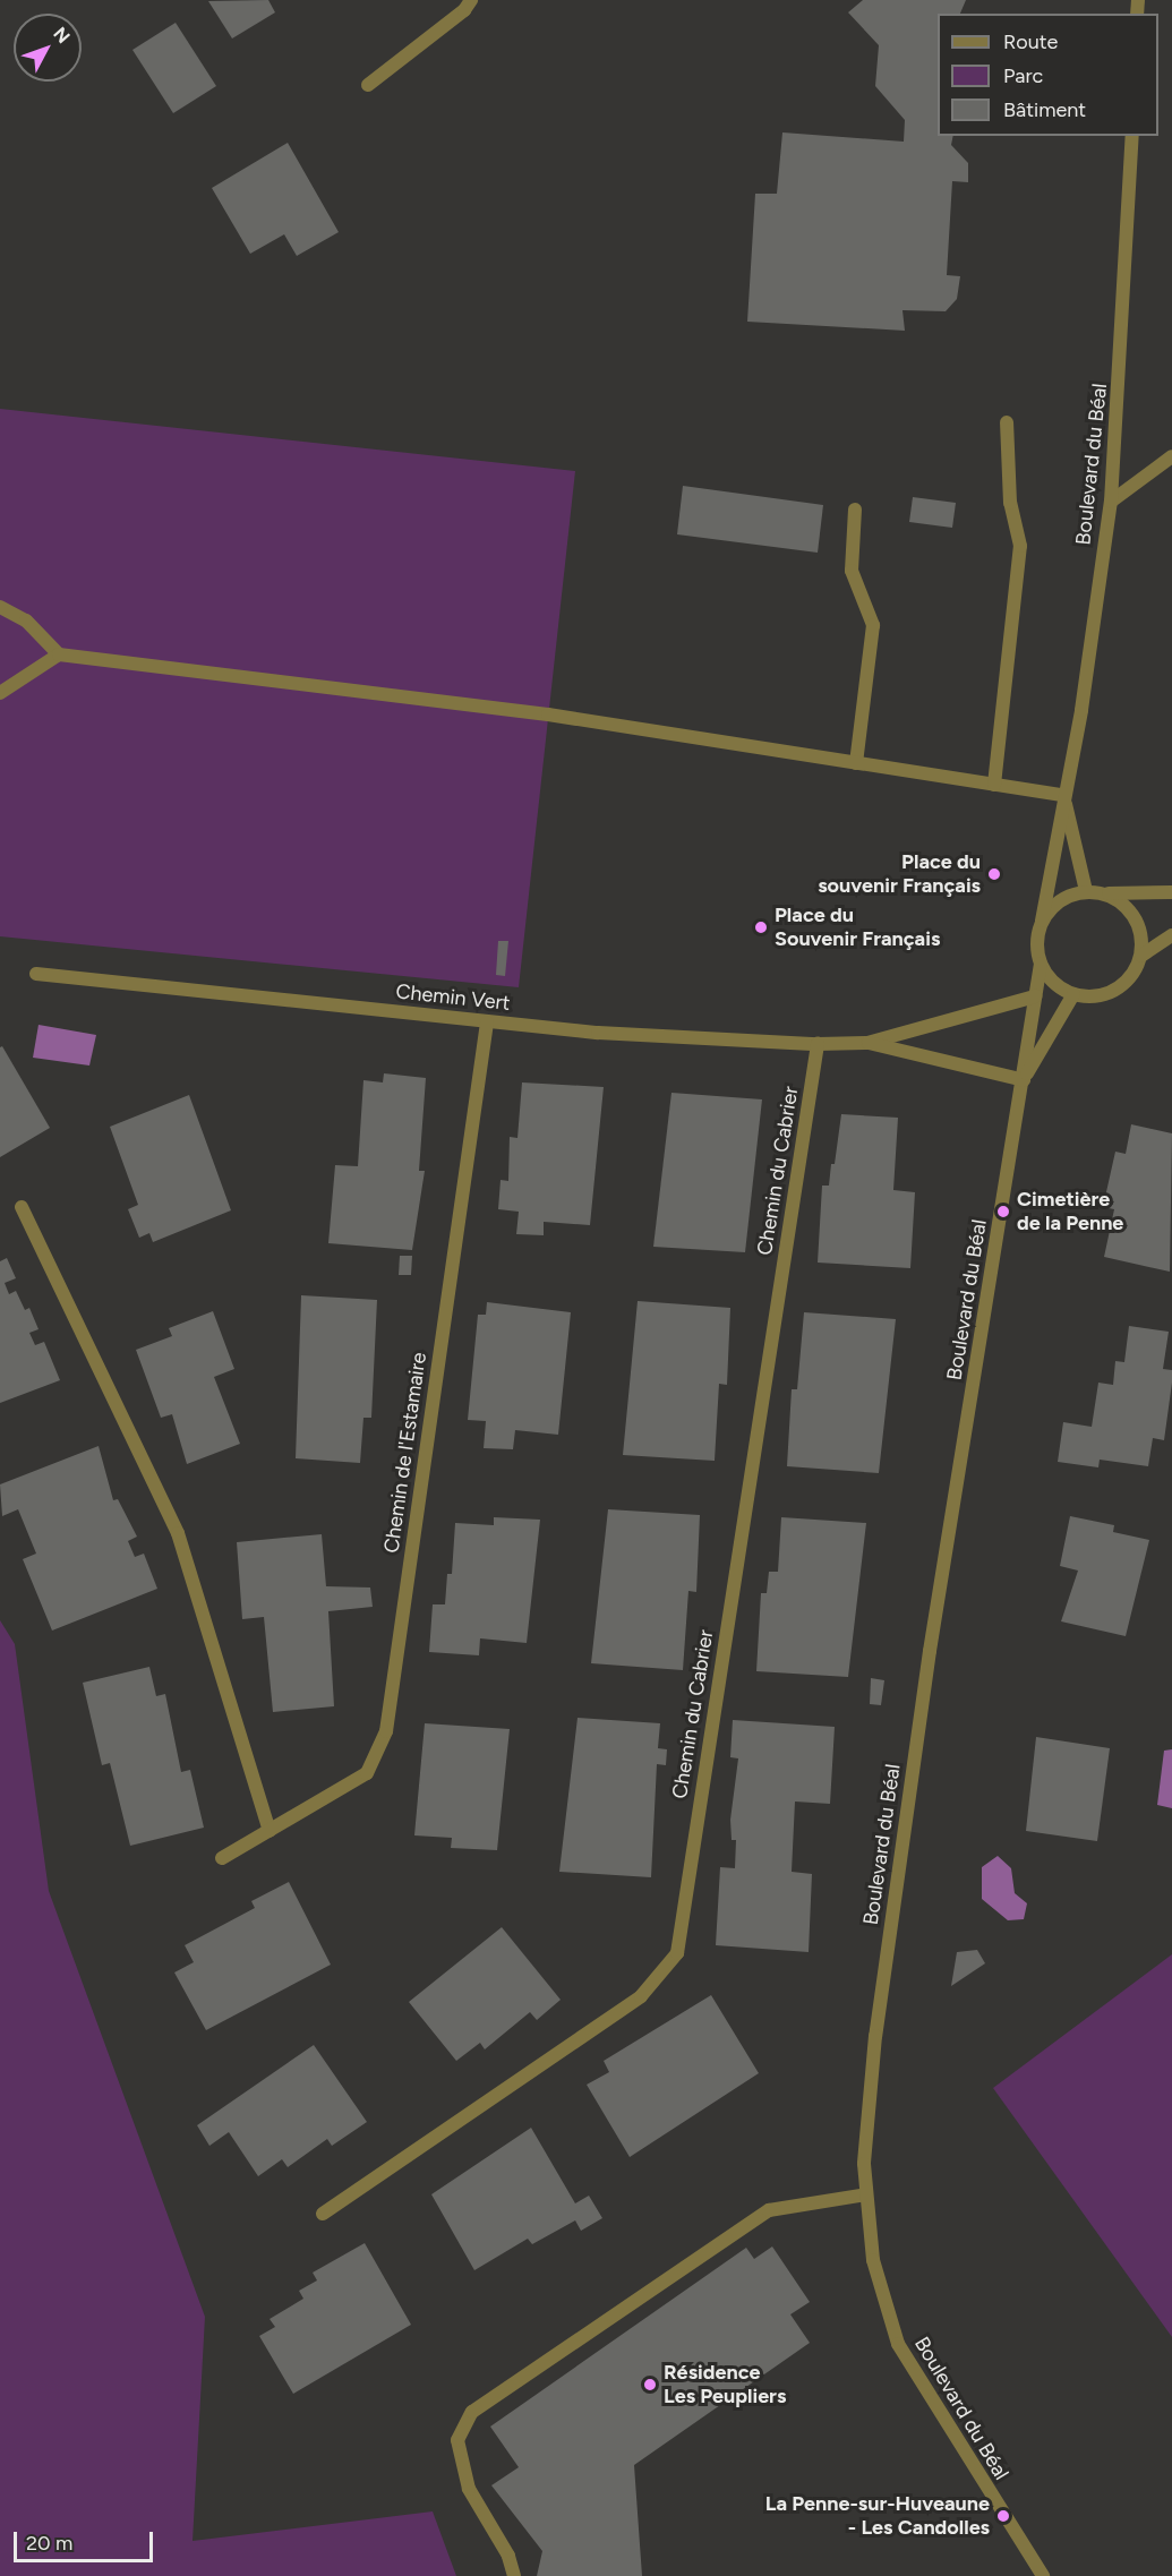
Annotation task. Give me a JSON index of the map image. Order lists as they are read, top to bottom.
{
  "streets": {
    "street": [
      "Boulevard du Béal",
      "Chemin Vert",
      "Chemin du Cabrier",
      "Chemin de l'Estamaire"
    ]
  },
  "crossings": [
    ["Boulevard du Béal", "Chemin Vert"],
    ["Chemin Vert", "Chemin du Cabrier"],
    ["Chemin Vert", "Chemin de l'Estamaire"]
  ],
  "places": [
    "Place du souvenir Français",
    "Place du Souvenir Français",
    "Cimetière de la Penne",
    "Résidence Les Peupliers",
    "La Penne-sur-Huveaune - Les Candolles"
  ],
  "legend": ["Route", "Parc", "Bâtiment"],
  "scale_bar": "20 m",
  "north": "top right"
}
